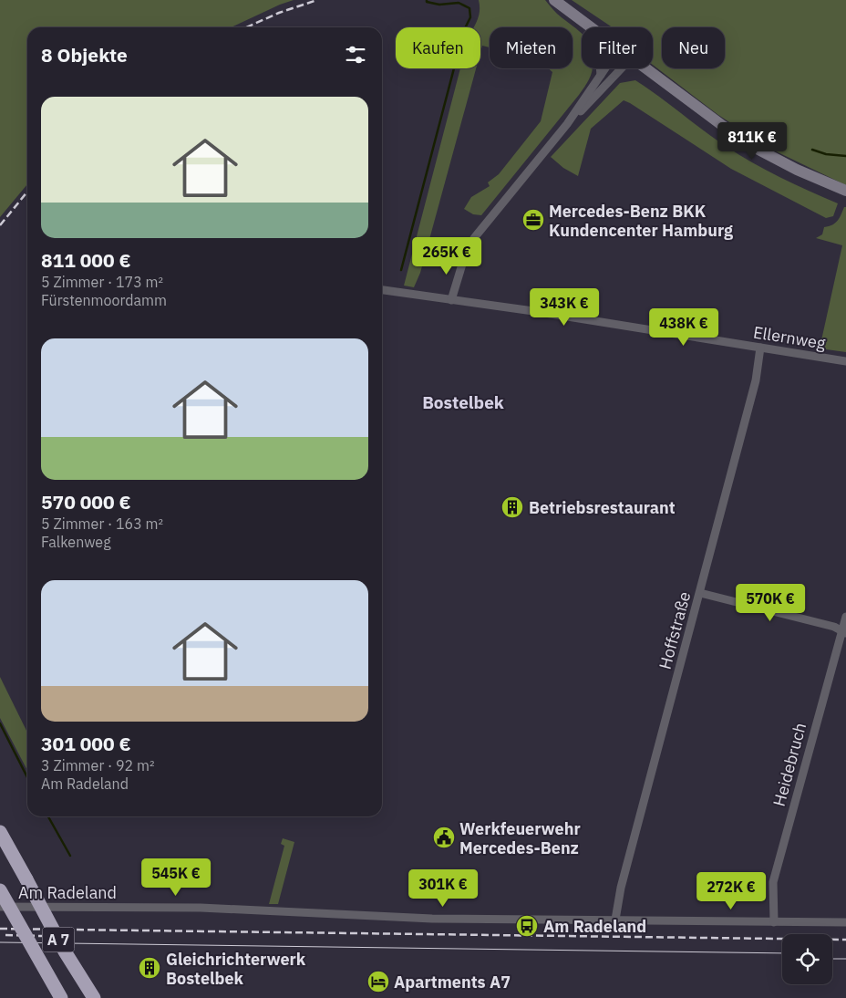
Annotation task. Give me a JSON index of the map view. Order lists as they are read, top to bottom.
{
  "streets": {
    "highway": ["A 7"],
    "street": [
      "Ellernweg",
      "Hoffstraße",
      "Heidebruch",
      "Am Radeland"
    ]
  },
  "crossings": [
    ["Ellernweg", "Hoffstraße"],
    ["Hoffstraße", "Am Radeland"],
    ["Heidebruch", "Am Radeland"]
  ],
  "districts": ["Bostelbek"],
  "places": {
    "office": ["Mercedes-Benz BKK Kundencenter Hamburg"],
    "building": ["Betriebsrestaurant", "Gleichrichterwerk Bostelbek"],
    "public building": ["Werkfeuerwehr Mercedes-Benz"],
    "bus stop": ["Am Radeland"],
    "hotel": ["Apartments A7"]
  },
  "page": {
    "chip": [
      "Kaufen",
      "Mieten",
      "Filter",
      "Neu"
    ],
    "heading": "8 Objekte",
    "list": [
      {
        "name": "811 000 €",
        "note": "5 Zimmer · 173 m² · Fürstenmoordamm"
      },
      {
        "name": "570 000 €",
        "note": "5 Zimmer · 163 m² · Falkenweg"
      },
      {
        "name": "301 000 €",
        "note": "3 Zimmer · 92 m² · Am Radeland"
      }
    ],
    "price": [
      "811K €",
      "265K €",
      "343K €",
      "438K €",
      "570K €",
      "545K €",
      "301K €",
      "272K €"
    ]
  }
}
